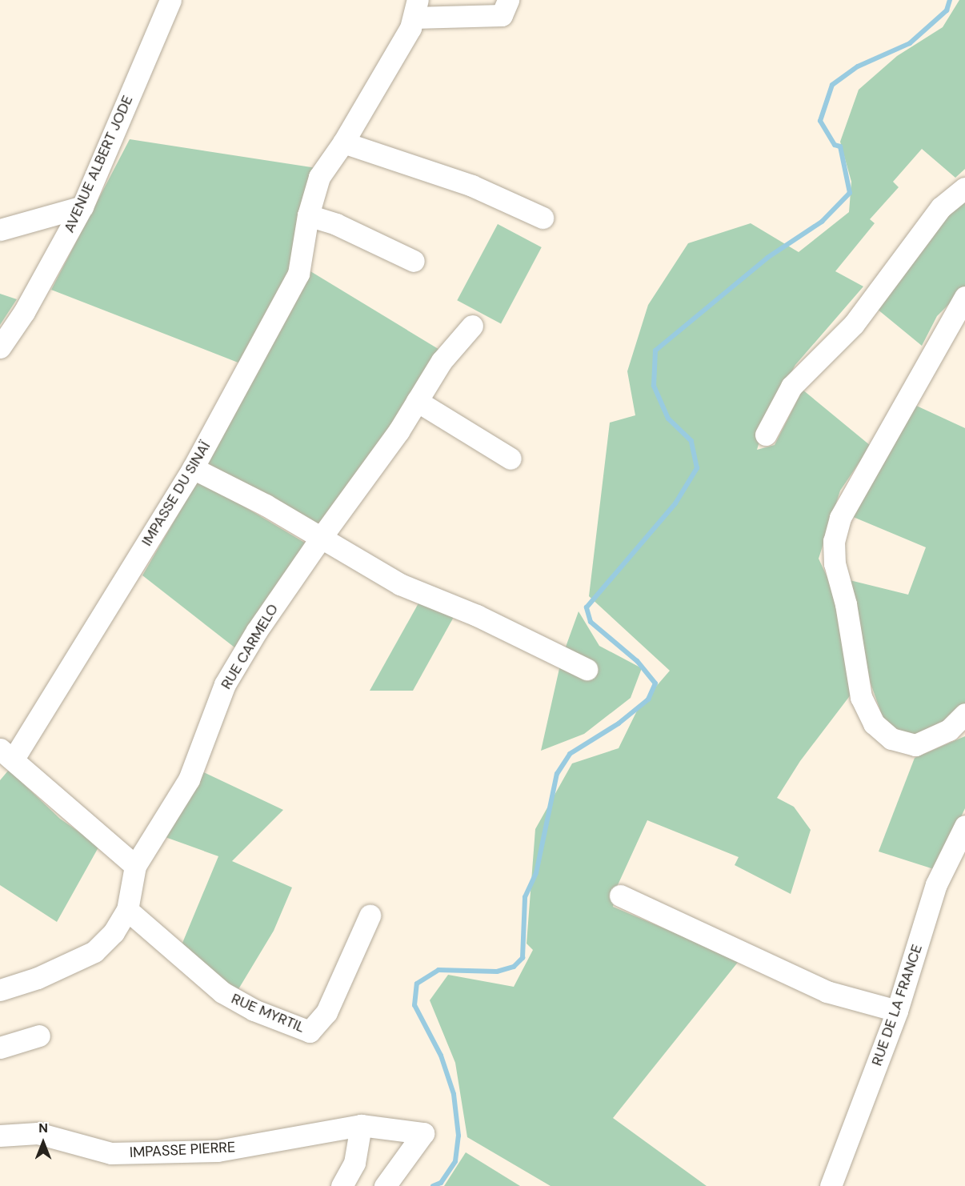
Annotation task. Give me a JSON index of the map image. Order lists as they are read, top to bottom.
{
  "streets": {
    "street": [
      "AVENUE ALBERT JODE",
      "IMPASSE DU SINAÏ",
      "RUE CARMELO",
      "RUE DE LA FRANCE",
      "RUE MYRTIL",
      "IMPASSE PIERRE"
    ]
  },
  "crossings": [
    ["RUE CARMELO", "RUE MYRTIL"]
  ],
  "north": "top"
}
